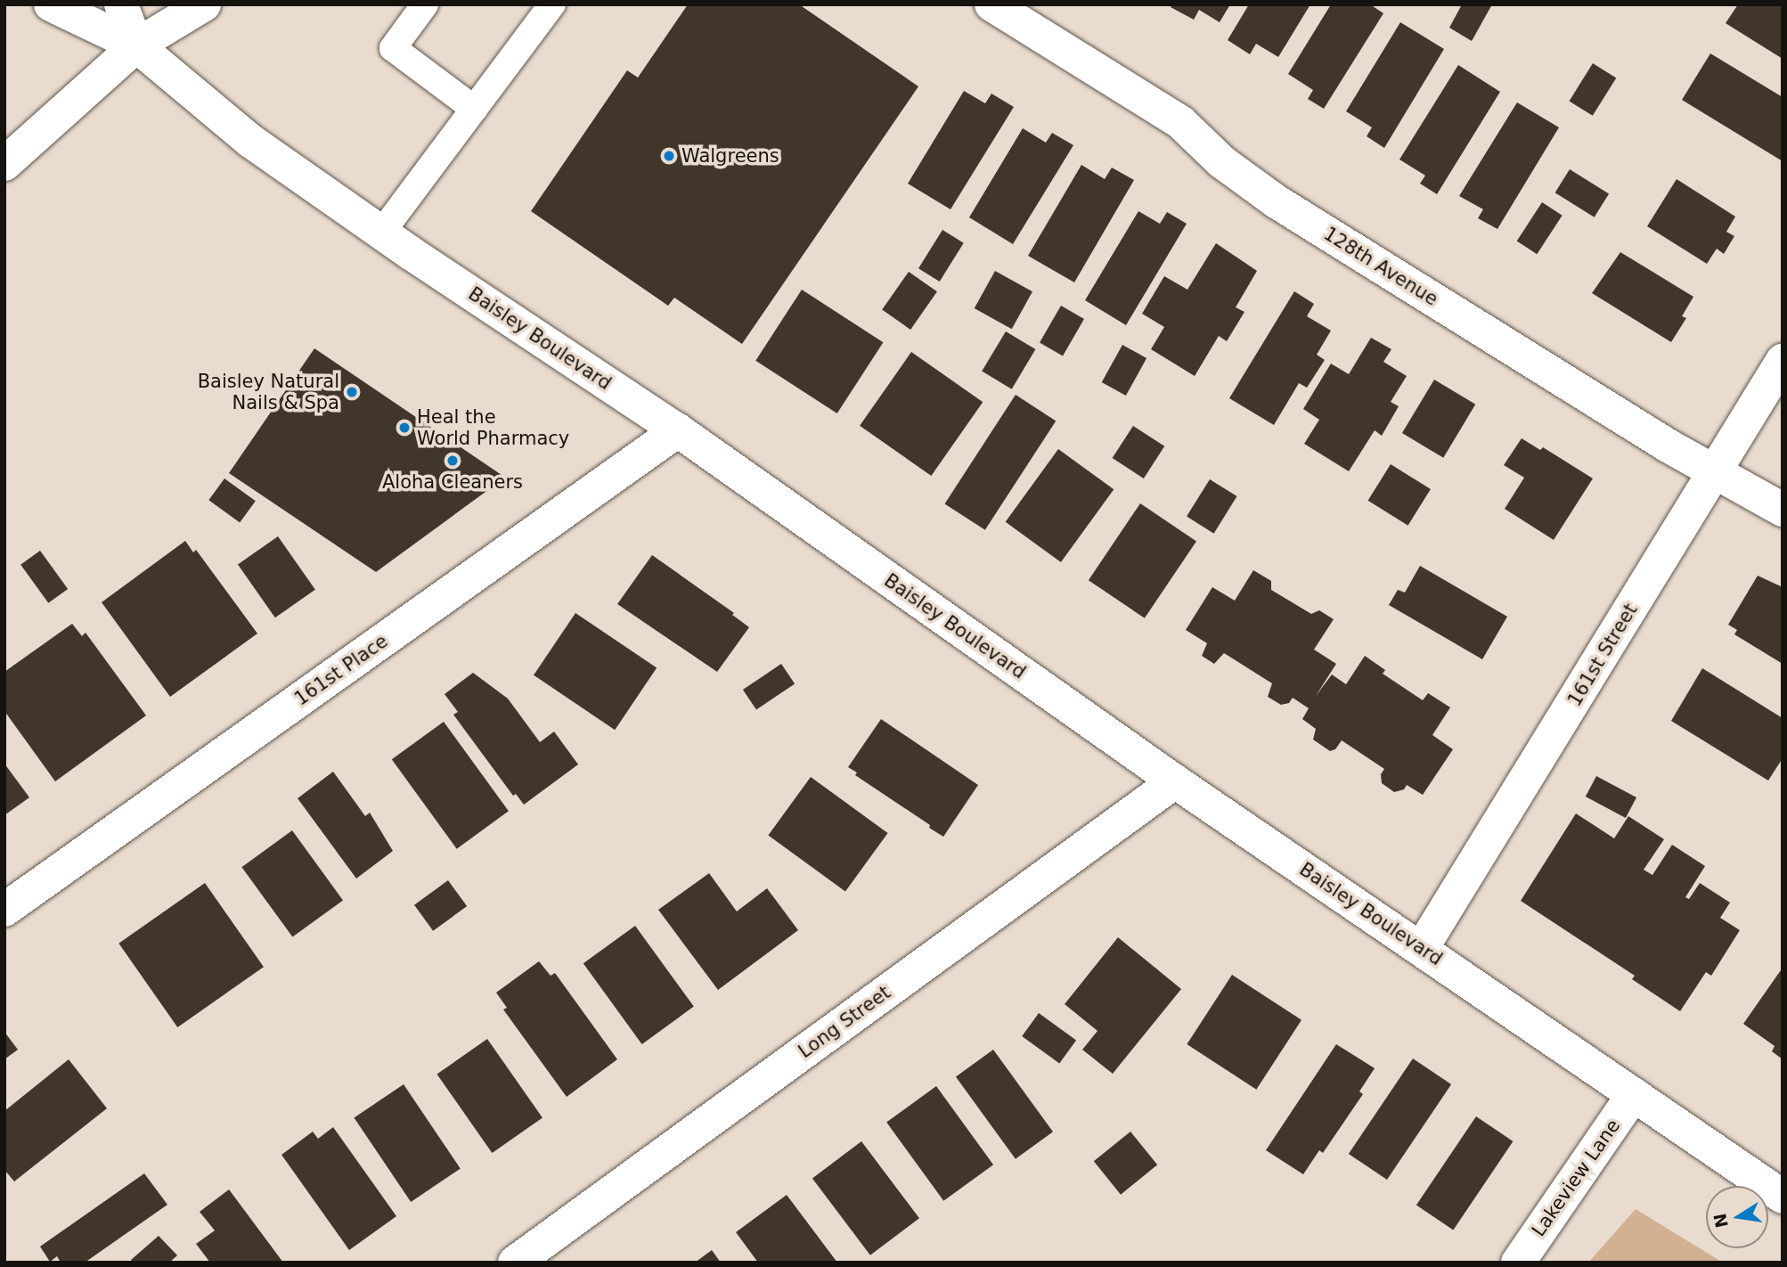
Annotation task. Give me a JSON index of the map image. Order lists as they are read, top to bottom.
{
  "streets": {
    "street": [
      "128th Avenue",
      "Baisley Boulevard",
      "161st Street",
      "161st Place",
      "Long Street",
      "Lakeview Lane"
    ]
  },
  "crossings": [
    ["128th Avenue", "161st Street"],
    ["Baisley Boulevard", "161st Street"],
    ["Baisley Boulevard", "161st Place"],
    ["Baisley Boulevard", "Long Street"],
    ["Baisley Boulevard", "Lakeview Lane"]
  ],
  "places": [
    "Walgreens",
    "Baisley Natural Nails & Spa",
    "Heal the World Pharmacy",
    "Aloha Cleaners"
  ],
  "north": "left"
}
